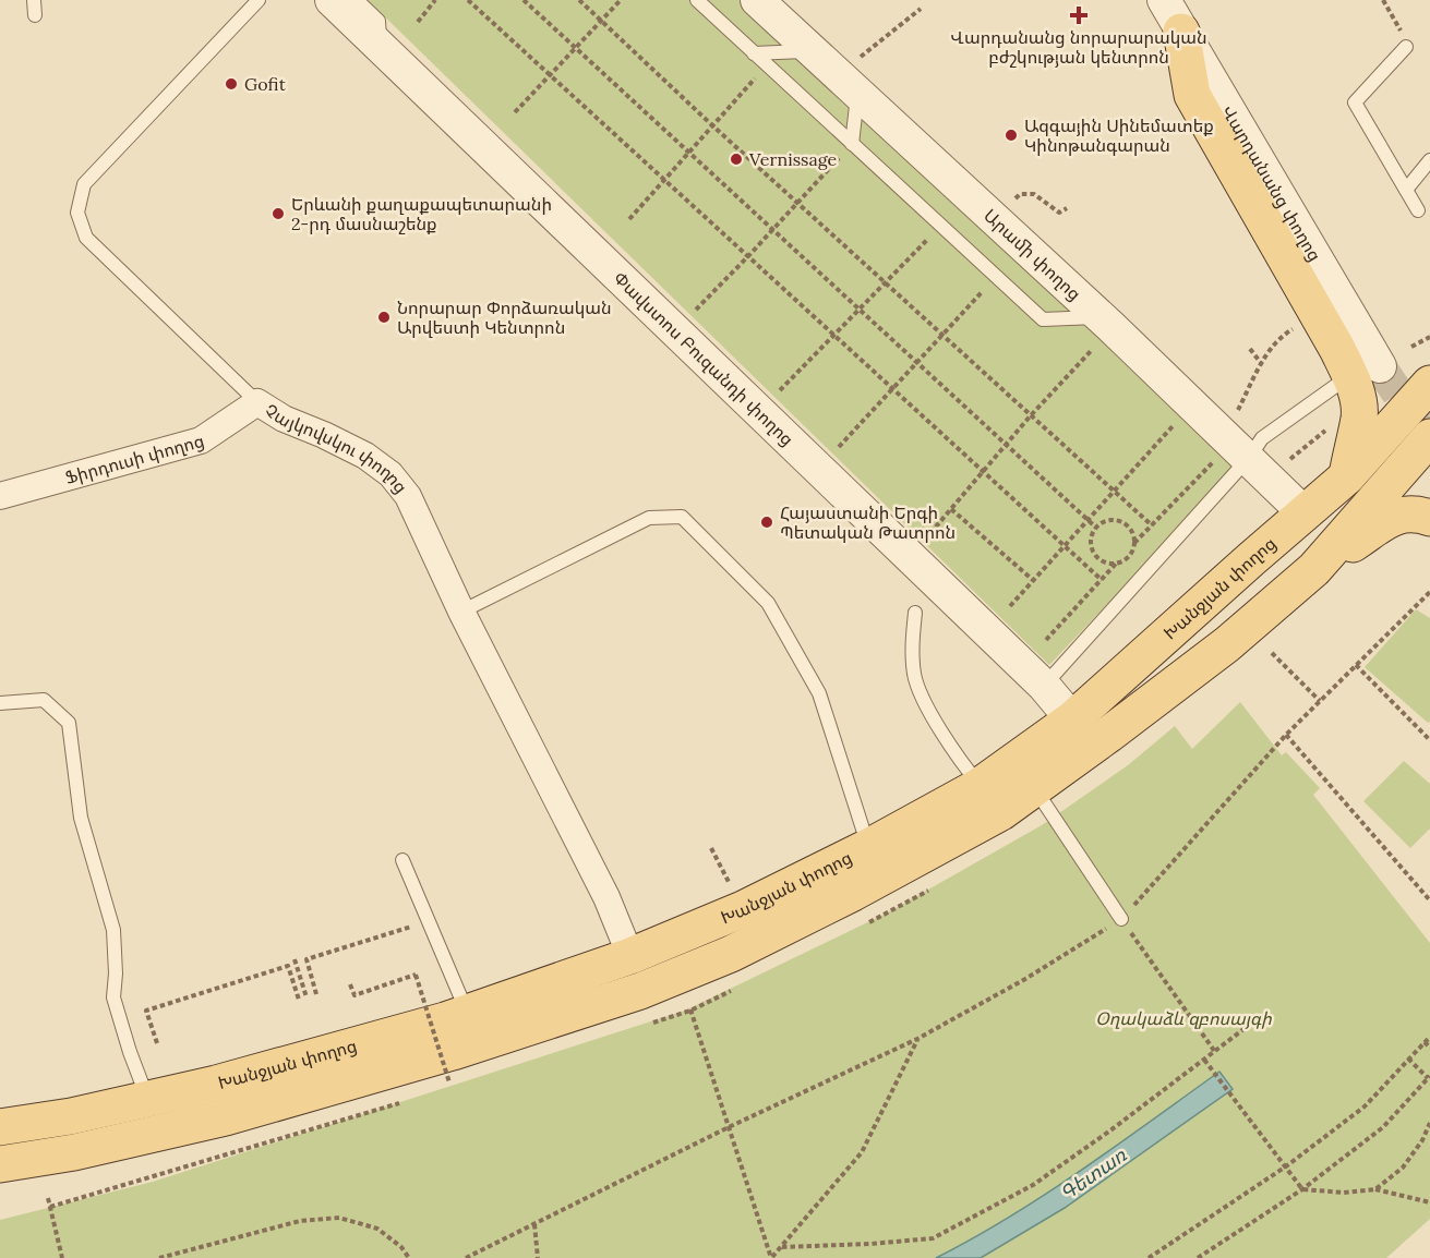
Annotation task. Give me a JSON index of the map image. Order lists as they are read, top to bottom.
{
  "streets": {
    "main road": ["Խանջյան փողոց"],
    "street": [
      "Արամի փողոց",
      "Փավստոս Բուզանդի փողոց",
      "Չայկովսկու փողոց",
      "Ֆիրդուսի փողոց"
    ]
  },
  "crossings": [
    ["Արամի փողոց", "Խանջյան փողոց"],
    ["Փավստոս Բուզանդի փողոց", "Խանջյան փողոց"],
    ["Չայկովսկու փողոց", "Ֆիրդուսի փողոց"],
    ["Չայկովսկու փողոց", "Խանջյան փողոց"]
  ],
  "water": ["Գետառ"],
  "parks": ["Օղակաձև զբոսայգի"],
  "places": {
    "health": ["Վարդանանց նորարարական բժշկության կենտրոն"],
    "other": [
      "Gofit",
      "Ազգային Սինեմատեք Կինոթանգարան",
      "Vernissage",
      "Երևանի քաղաքապետարանի 2-րդ մասնաշենք",
      "Նորարար Փորձառական Արվեստի Կենտրոն",
      "Հայաստանի Երգի Պետական Թատրոն"
    ]
  }
}
